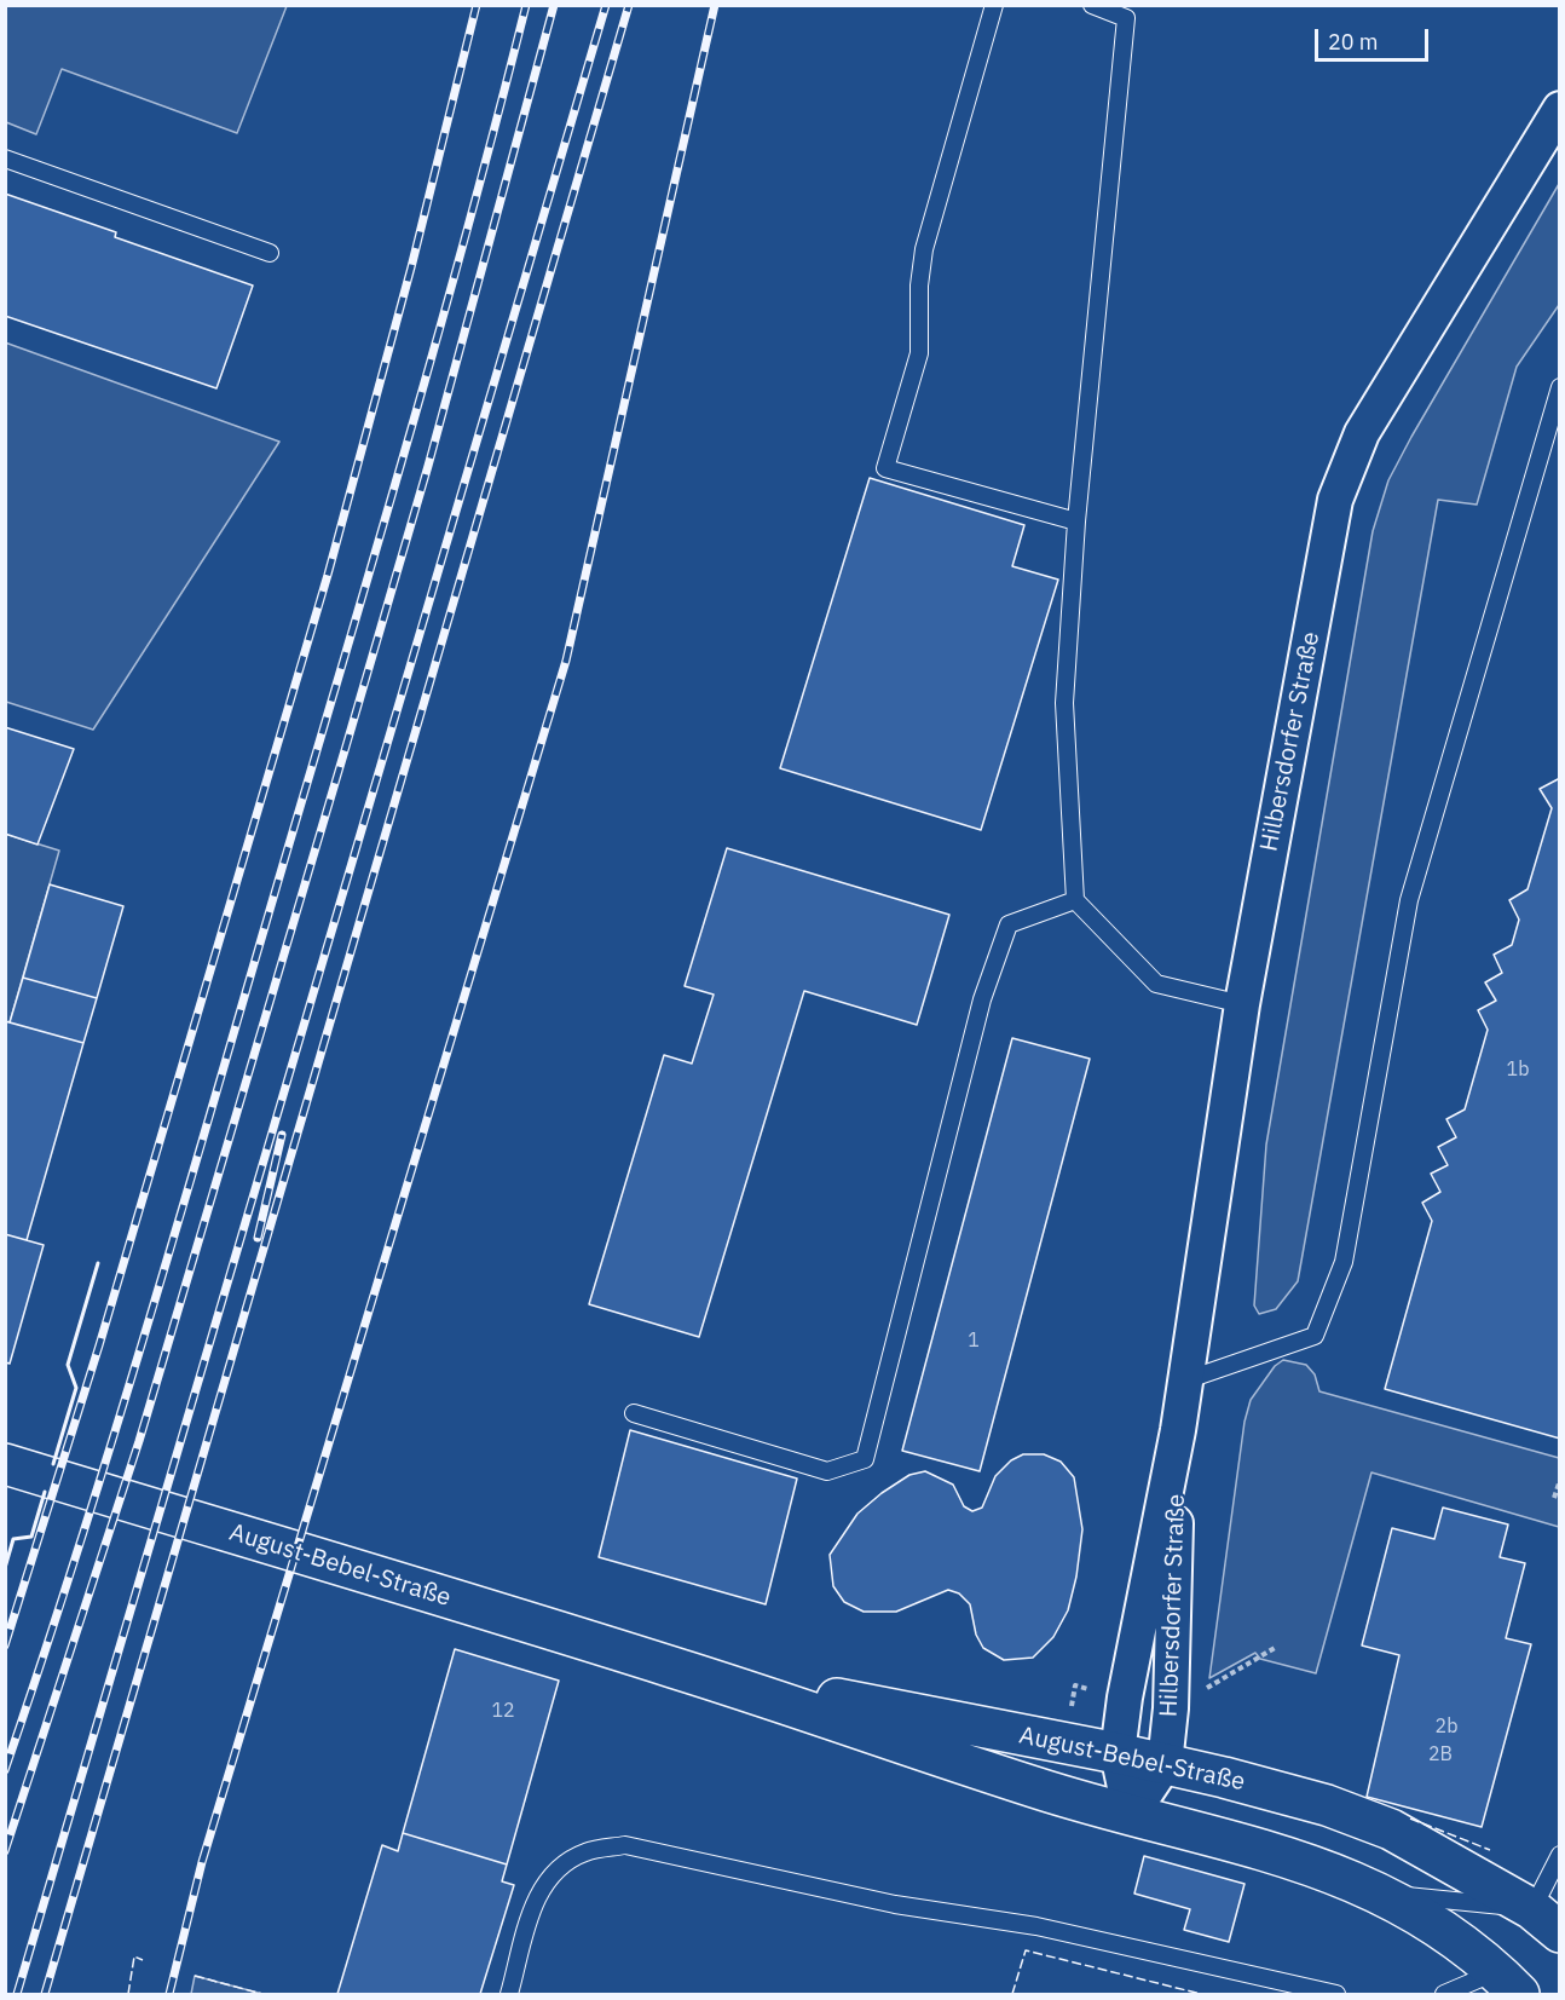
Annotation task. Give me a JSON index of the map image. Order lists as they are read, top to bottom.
{
  "streets": {
    "main road": ["August-Bebel-Straße"],
    "street": ["Hilbersdorfer Straße"]
  },
  "crossings": [
    ["Hilbersdorfer Straße", "August-Bebel-Straße"]
  ],
  "house_numbers": [
    "1b",
    "1",
    "12",
    "2b",
    "2B"
  ],
  "scale_bar": "20 m"
}
